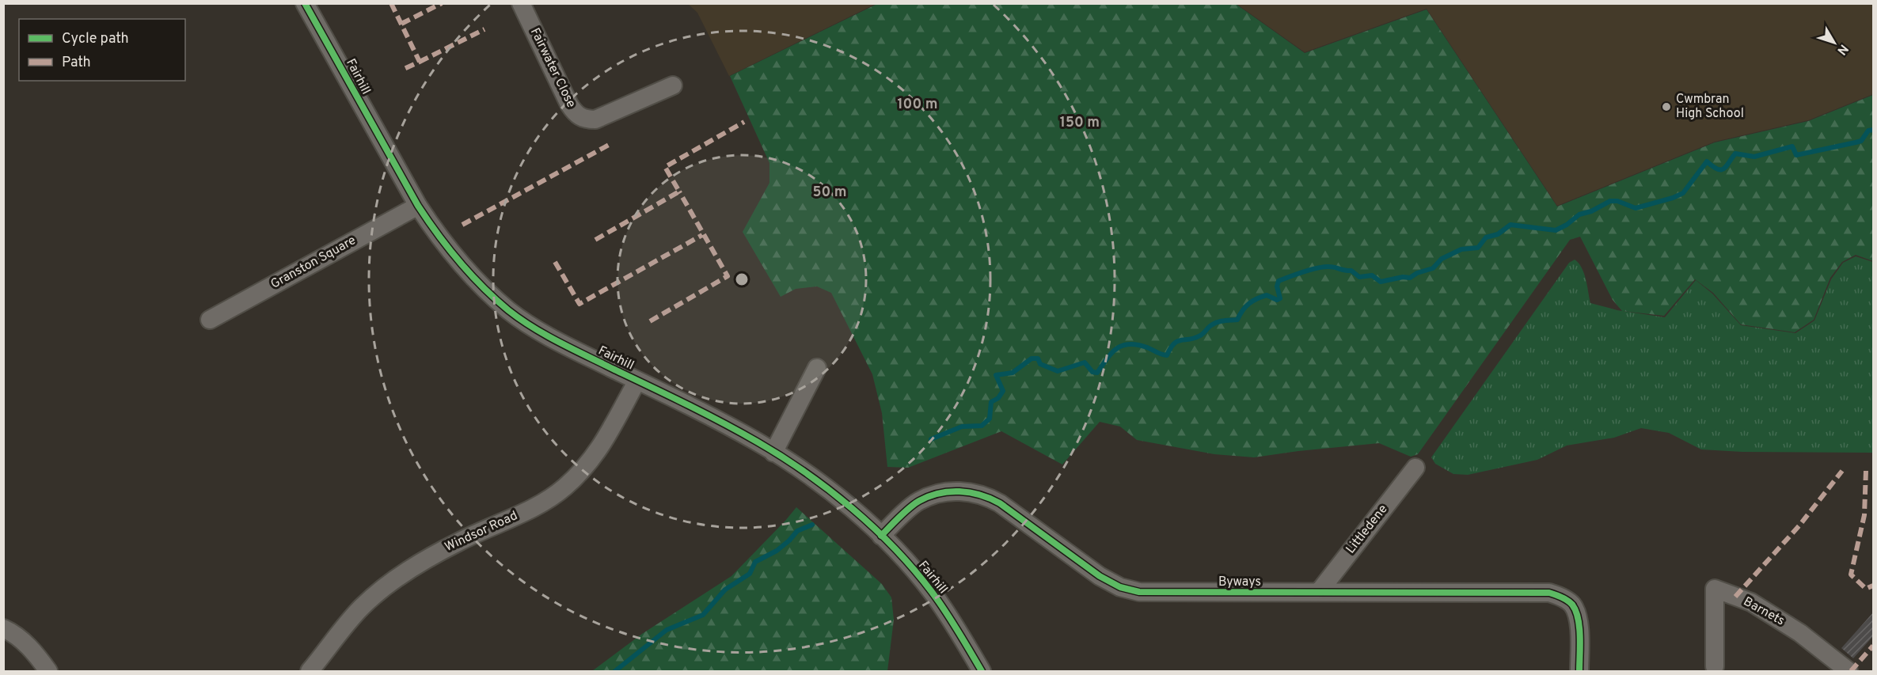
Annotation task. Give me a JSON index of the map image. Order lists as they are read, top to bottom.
{
  "streets": {
    "street": [
      "Fairwater Close",
      "Fairhill",
      "Granston Square",
      "Littledene",
      "Windsor Road",
      "Byways",
      "Barnets"
    ]
  },
  "crossings": [
    ["Fairhill", "Granston Square"],
    ["Fairhill", "Windsor Road"],
    ["Fairhill", "Byways"],
    ["Littledene", "Byways"]
  ],
  "places": ["Cwmbran High School"],
  "legend": ["Cycle path", "Path"],
  "north": "bottom right",
  "rings": ["100 m", "150 m", "50 m"]
}
